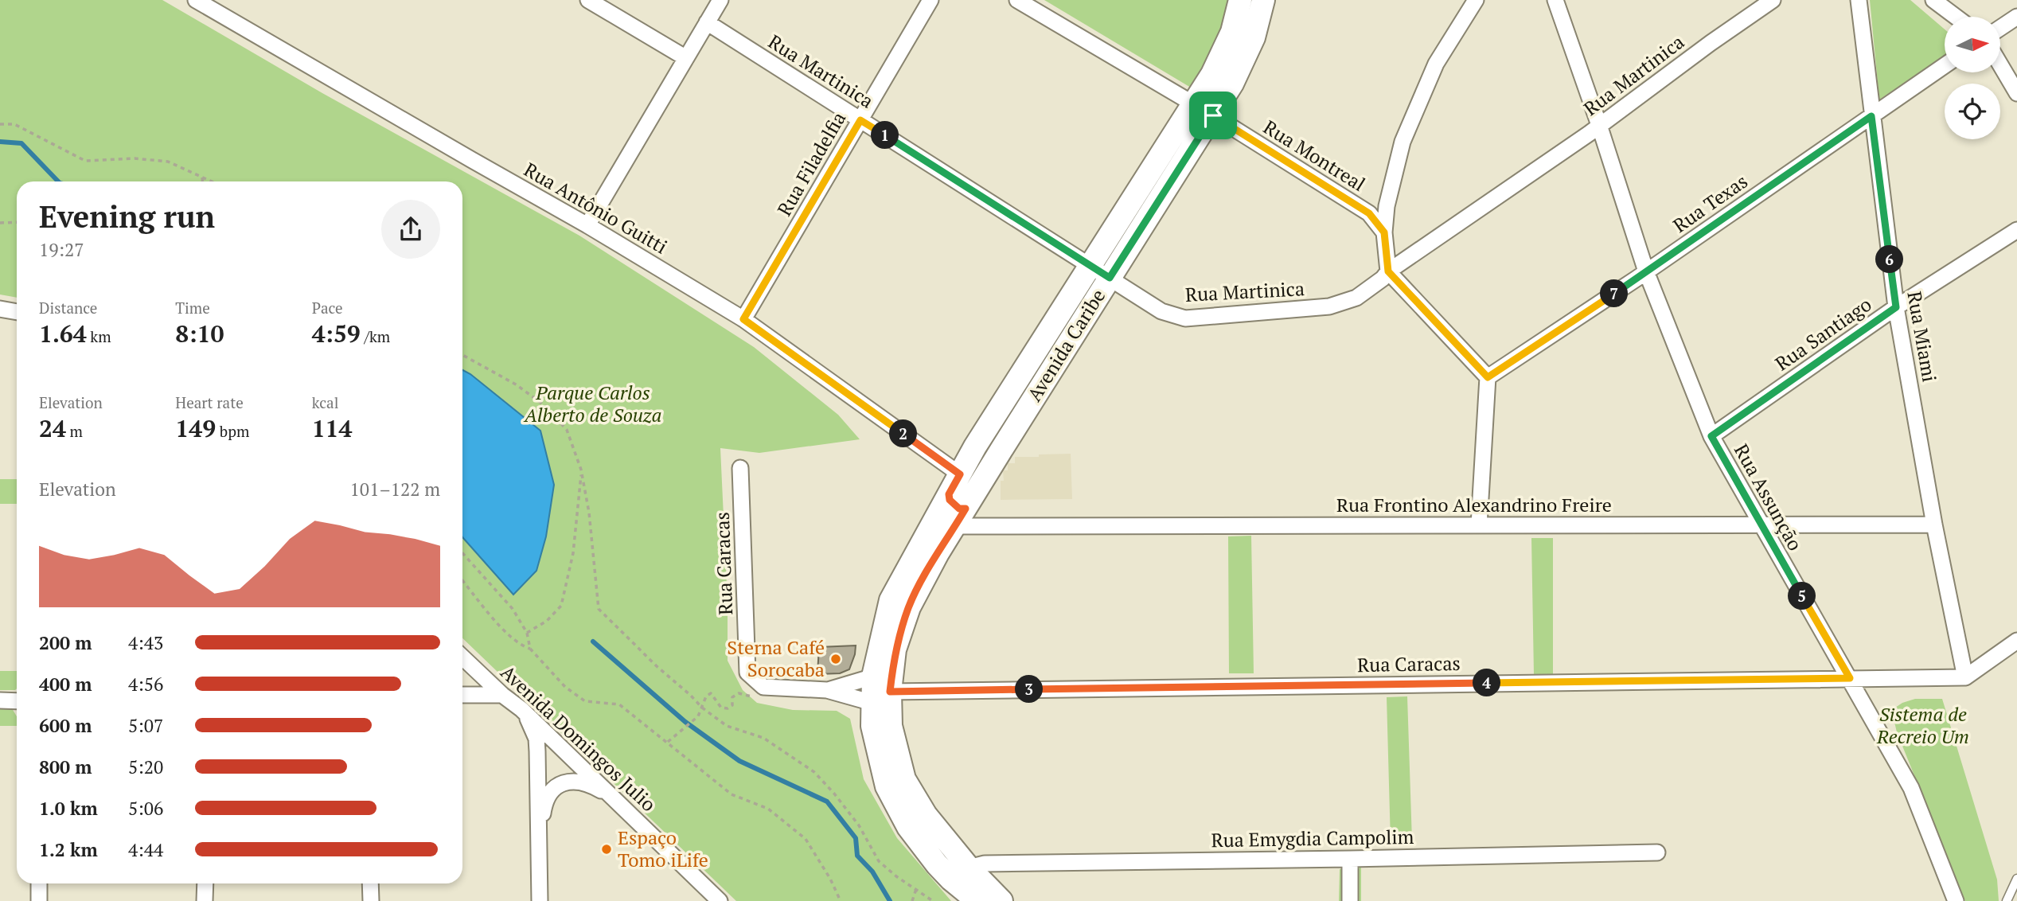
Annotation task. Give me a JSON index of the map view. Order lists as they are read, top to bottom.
{
  "streets": {
    "street": [
      "Rua Martinica",
      "Rua Montreal",
      "Rua Filadelfia",
      "Rua Texas",
      "Rua Antônio Guitti",
      "Rua Santiago",
      "Rua Miami",
      "Avenida Caribe",
      "Rua Assunção",
      "Rua Frontino Alexandrino Freire",
      "Rua Caracas",
      "Avenida Domingos Julio",
      "Rua Emygdia Campolim"
    ]
  },
  "crossings": [
    ["Rua Martinica", "Rua Filadelfia"],
    ["Rua Martinica", "Avenida Caribe"],
    ["Rua Martinica", "Rua Assunção"],
    ["Rua Montreal", "Avenida Caribe"],
    ["Rua Filadelfia", "Rua Antônio Guitti"],
    ["Rua Texas", "Rua Miami"],
    ["Rua Texas", "Rua Assunção"],
    ["Rua Antônio Guitti", "Avenida Caribe"],
    ["Rua Santiago", "Rua Miami"],
    ["Rua Santiago", "Rua Assunção"],
    ["Rua Miami", "Rua Frontino Alexandrino Freire"],
    ["Rua Miami", "Rua Caracas"],
    ["Avenida Caribe", "Rua Frontino Alexandrino Freire"],
    ["Avenida Caribe", "Rua Caracas"],
    ["Avenida Caribe", "Rua Emygdia Campolim"],
    ["Rua Assunção", "Rua Frontino Alexandrino Freire"],
    ["Rua Assunção", "Rua Caracas"]
  ],
  "parks": ["Parque Carlos Alberto de Souza", "Sistema de Recreio Um"],
  "places": ["Sterna Café Sorocaba", "Espaço Tomo iLife"],
  "north": "right",
  "page": {
    "pins": [
      "1",
      "6",
      "7",
      "2",
      "5",
      "4",
      "3"
    ],
    "heading": ["Evening run", "19:27"],
    "stats": [
      ["Distance", "1.64 km"],
      ["Time", "8:10"],
      ["Pace", "4:59 /km"],
      ["Elevation", "24 m"],
      ["Heart rate", "149 bpm"],
      ["kcal", "114"]
    ],
    "chart": ["Elevation", "101–122 m"],
    "list": [
      {
        "name": "200 m",
        "note": "4:43"
      },
      {
        "name": "400 m",
        "note": "4:56"
      },
      {
        "name": "600 m",
        "note": "5:07"
      },
      {
        "name": "800 m",
        "note": "5:20"
      },
      {
        "name": "1.0 km",
        "note": "5:06"
      },
      {
        "name": "1.2 km",
        "note": "4:44"
      }
    ]
  }
}
